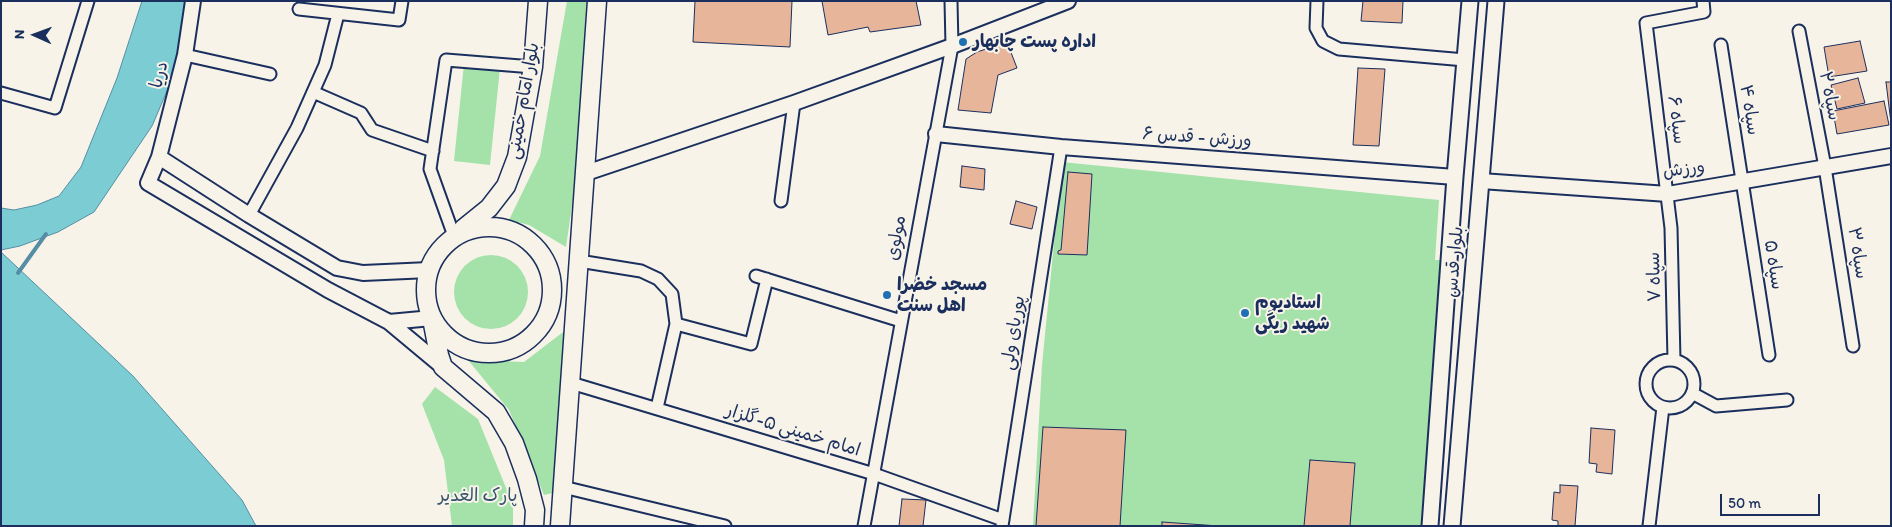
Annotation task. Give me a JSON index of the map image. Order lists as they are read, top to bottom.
{
  "streets": {
    "main road": ["بلوار امام خمینی", "بلوار قدس"],
    "street": [
      "دریا",
      "سپاه ۲",
      "سپاه ۴",
      "سپاه ۶",
      "ورزش - قدس ۶",
      "ورزش",
      "مولوی",
      "سپاه ۳",
      "سپاه ۵",
      "سپاه ۷",
      "پوریای ولی",
      "امام خمینی ۵-گلزار"
    ]
  },
  "crossings": [
    ["سپاه ۲", "ورزش"],
    ["سپاه ۲", "سپاه ۳"],
    ["سپاه ۴", "ورزش"],
    ["سپاه ۴", "سپاه ۵"],
    ["سپاه ۶", "ورزش"],
    ["سپاه ۶", "سپاه ۷"],
    ["ورزش - قدس ۶", "مولوی"],
    ["ورزش - قدس ۶", "بلوار قدس"],
    ["ورزش - قدس ۶", "پوریای ولی"],
    ["ورزش", "سپاه ۳"],
    ["ورزش", "بلوار قدس"],
    ["ورزش", "سپاه ۵"],
    ["ورزش", "سپاه ۷"],
    ["مولوی", "امام خمینی ۵-گلزار"],
    ["پوریای ولی", "امام خمینی ۵-گلزار"]
  ],
  "parks": ["پارک الغدیر"],
  "places": ["اداره پست چابهار", "مسجد خضرا اهل سنت", "استادیوم شهید ریگی"],
  "scale_bar": "50 m",
  "north": "left"
}
